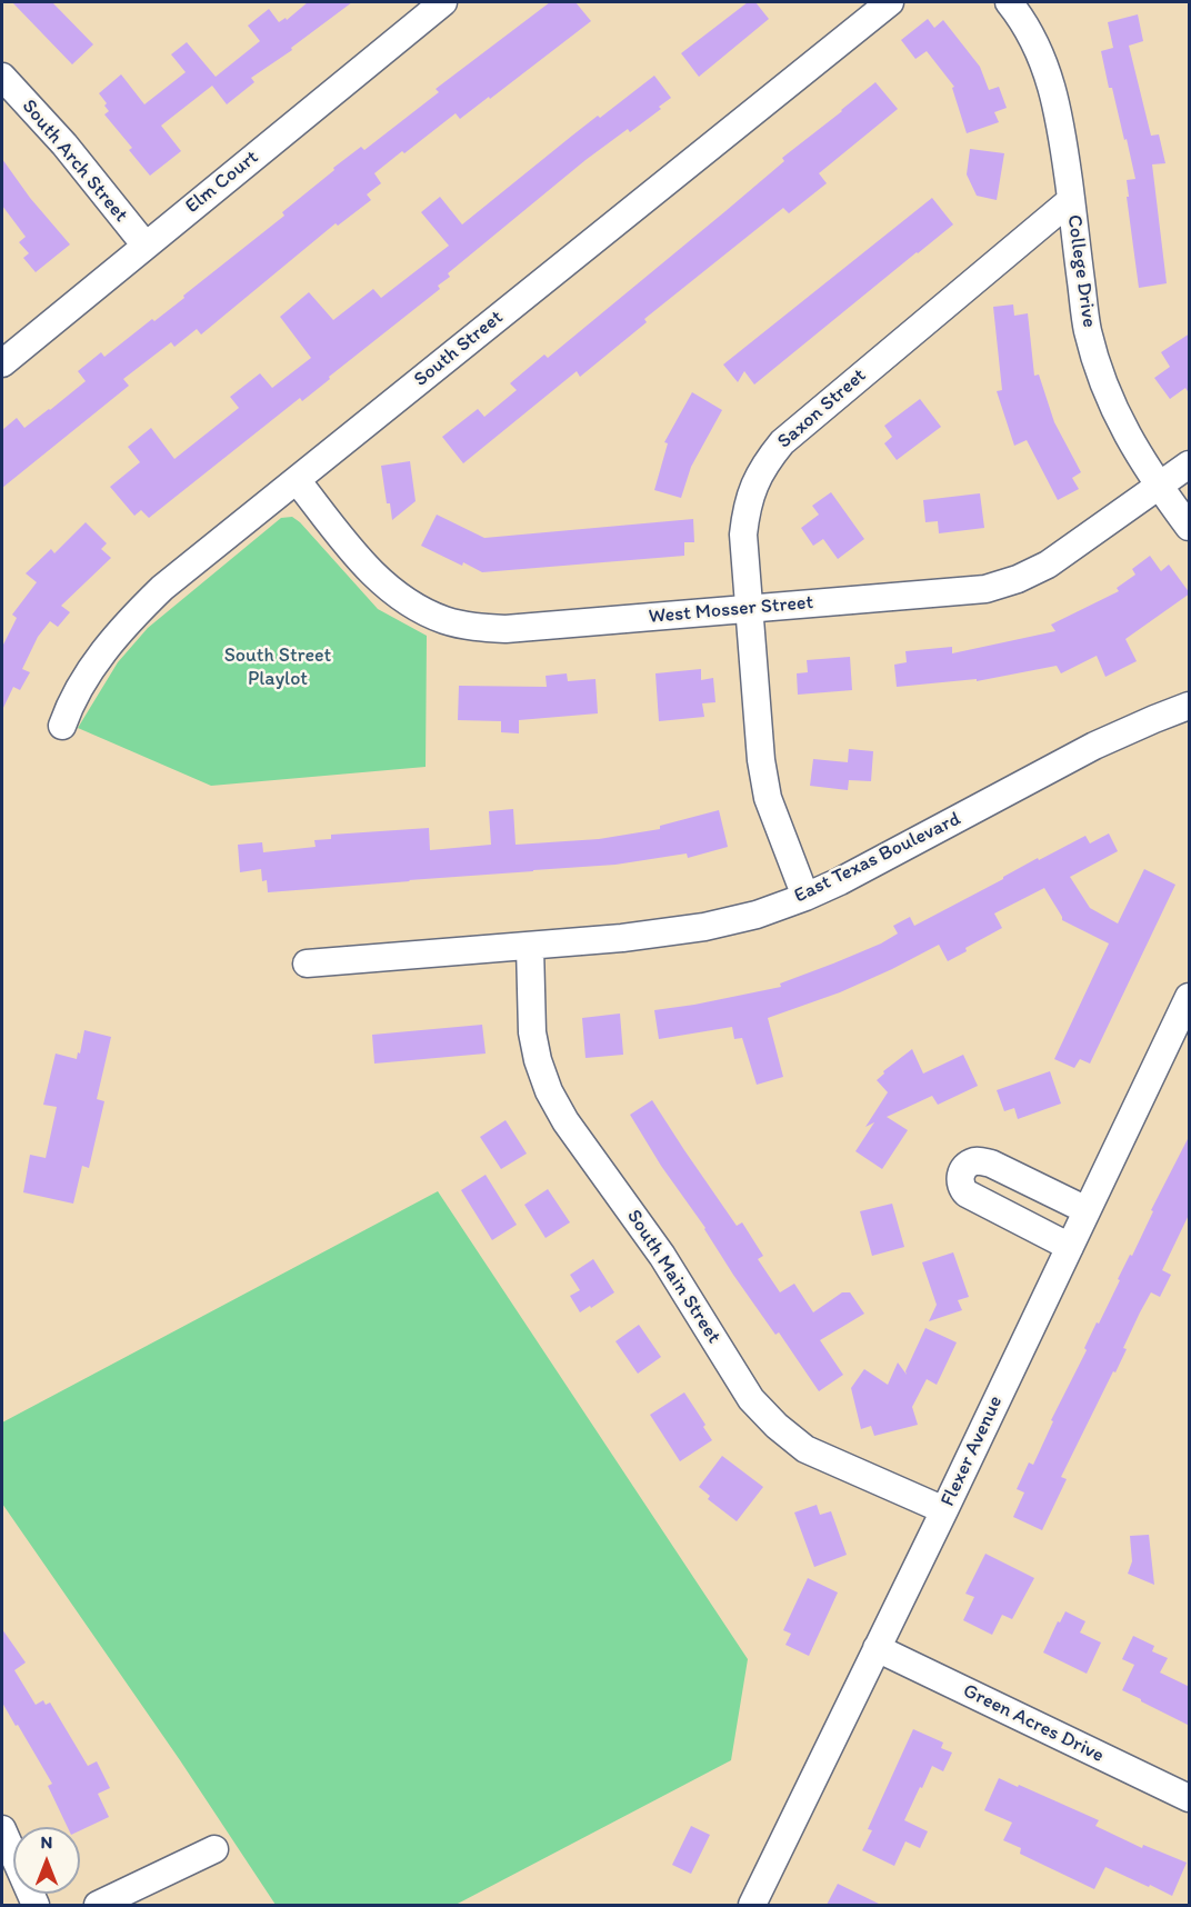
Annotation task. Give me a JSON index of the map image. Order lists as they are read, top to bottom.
{
  "streets": {
    "street": [
      "South Arch Street",
      "Elm Court",
      "College Drive",
      "South Street",
      "Saxon Street",
      "West Mosser Street",
      "East Texas Boulevard",
      "South Main Street",
      "Flexer Avenue",
      "Green Acres Drive"
    ]
  },
  "crossings": [
    ["South Arch Street", "Elm Court"],
    ["College Drive", "Saxon Street"],
    ["College Drive", "West Mosser Street"],
    ["South Street", "West Mosser Street"],
    ["Saxon Street", "West Mosser Street"],
    ["Saxon Street", "East Texas Boulevard"],
    ["East Texas Boulevard", "South Main Street"],
    ["South Main Street", "Flexer Avenue"],
    ["Flexer Avenue", "Green Acres Drive"]
  ],
  "parks": ["South Street Playlot"],
  "north": "top"
}
